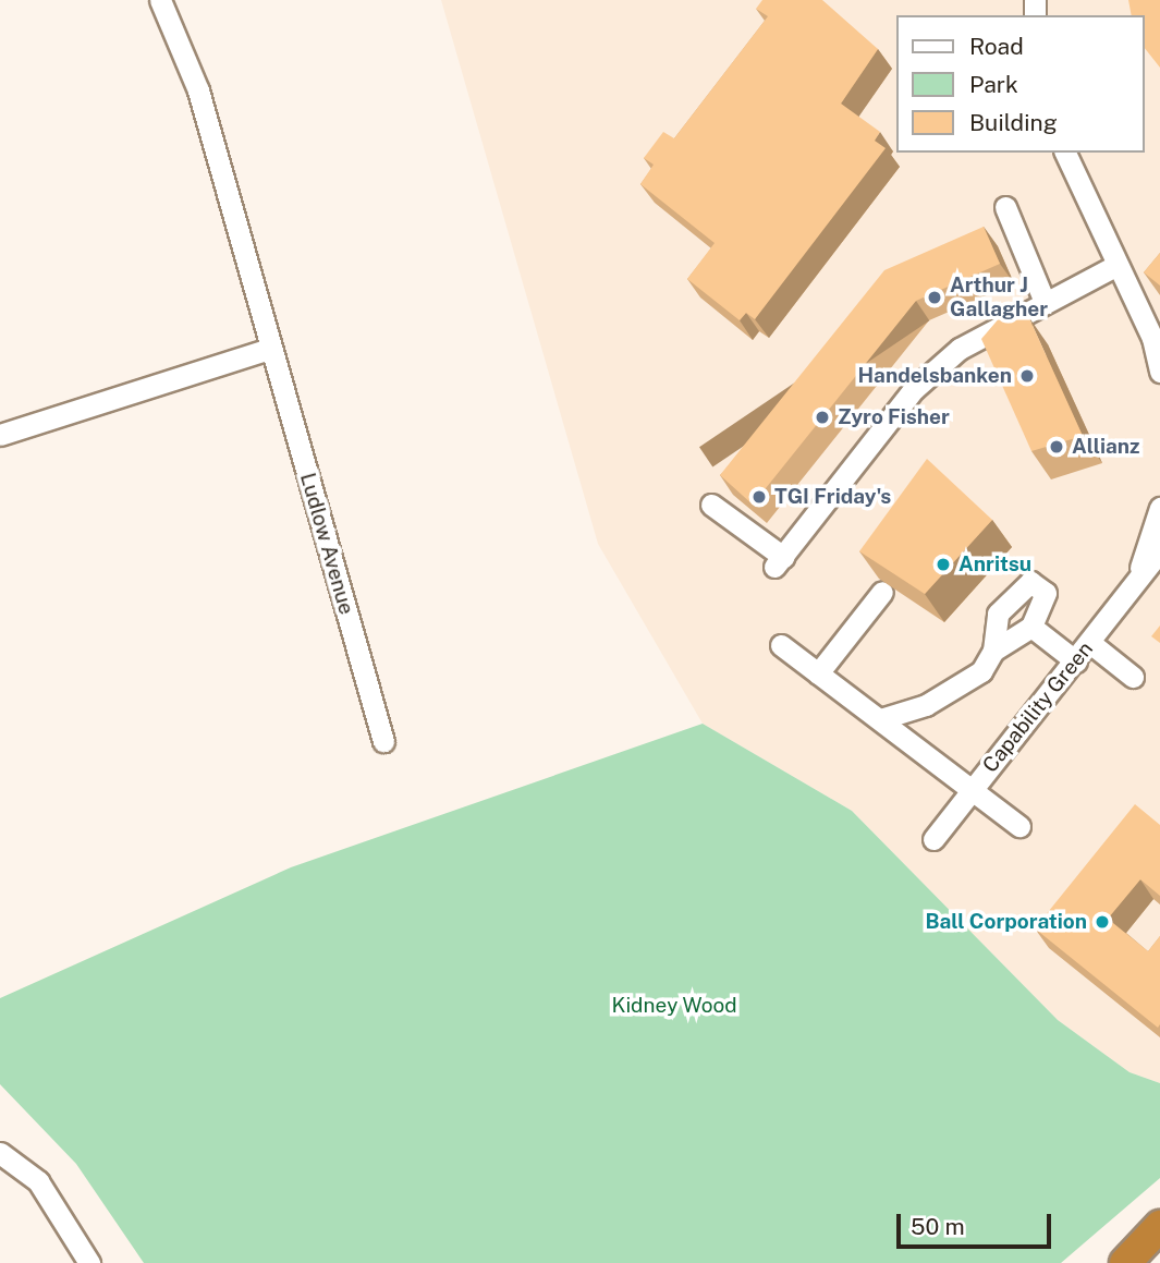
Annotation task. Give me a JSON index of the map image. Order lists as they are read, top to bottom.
{
  "streets": {
    "street": ["Ludlow Avenue", "Capability Green"]
  },
  "parks": ["Kidney Wood"],
  "places": [
    "Arthur J Gallagher",
    "Handelsbanken",
    "Zyro Fisher",
    "Allianz",
    "TGI Friday's",
    "Anritsu",
    "Ball Corporation"
  ],
  "legend": ["Road", "Park", "Building"],
  "scale_bar": "50 m"
}
